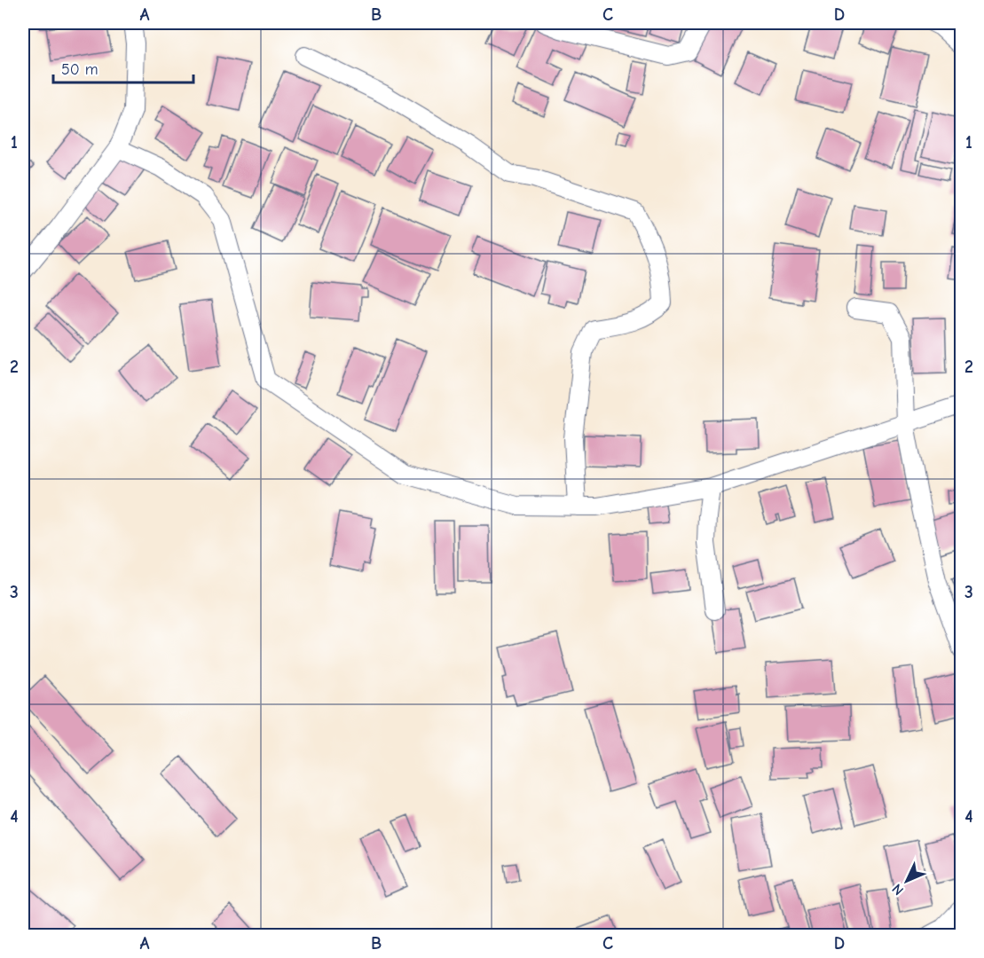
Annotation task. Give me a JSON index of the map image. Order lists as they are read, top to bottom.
{
  "scale_bar": "50 m",
  "north": "bottom left",
  "grid": {
    "columns": [
      "A",
      "B",
      "C",
      "D"
    ],
    "rows": [
      "1",
      "2",
      "3",
      "4"
    ]
  }
}
